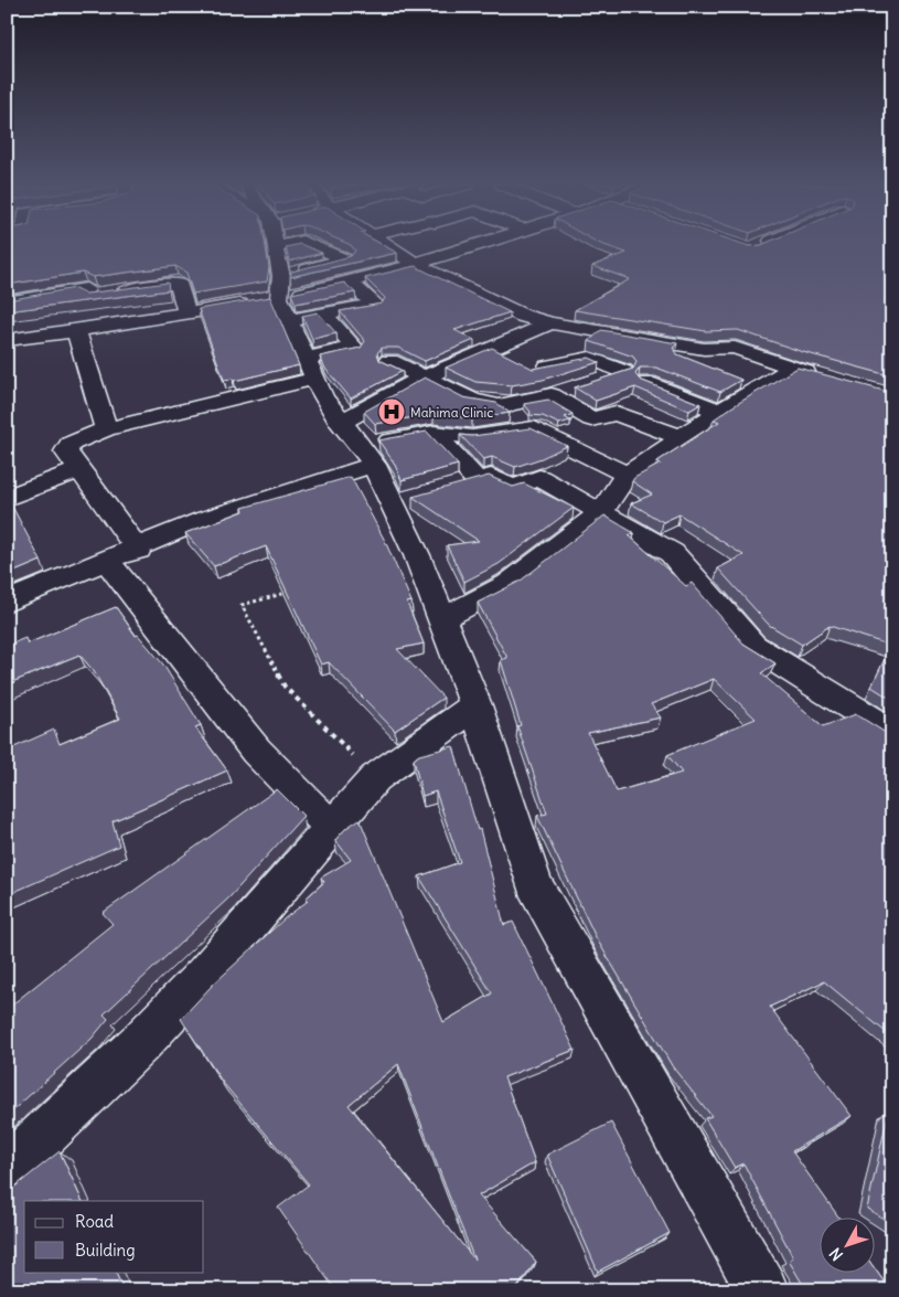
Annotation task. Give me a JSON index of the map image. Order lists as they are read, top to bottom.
{
  "places": {
    "hospital": ["Mahima Clinic"]
  },
  "legend": ["Road", "Building"],
  "north": "bottom left"
}
